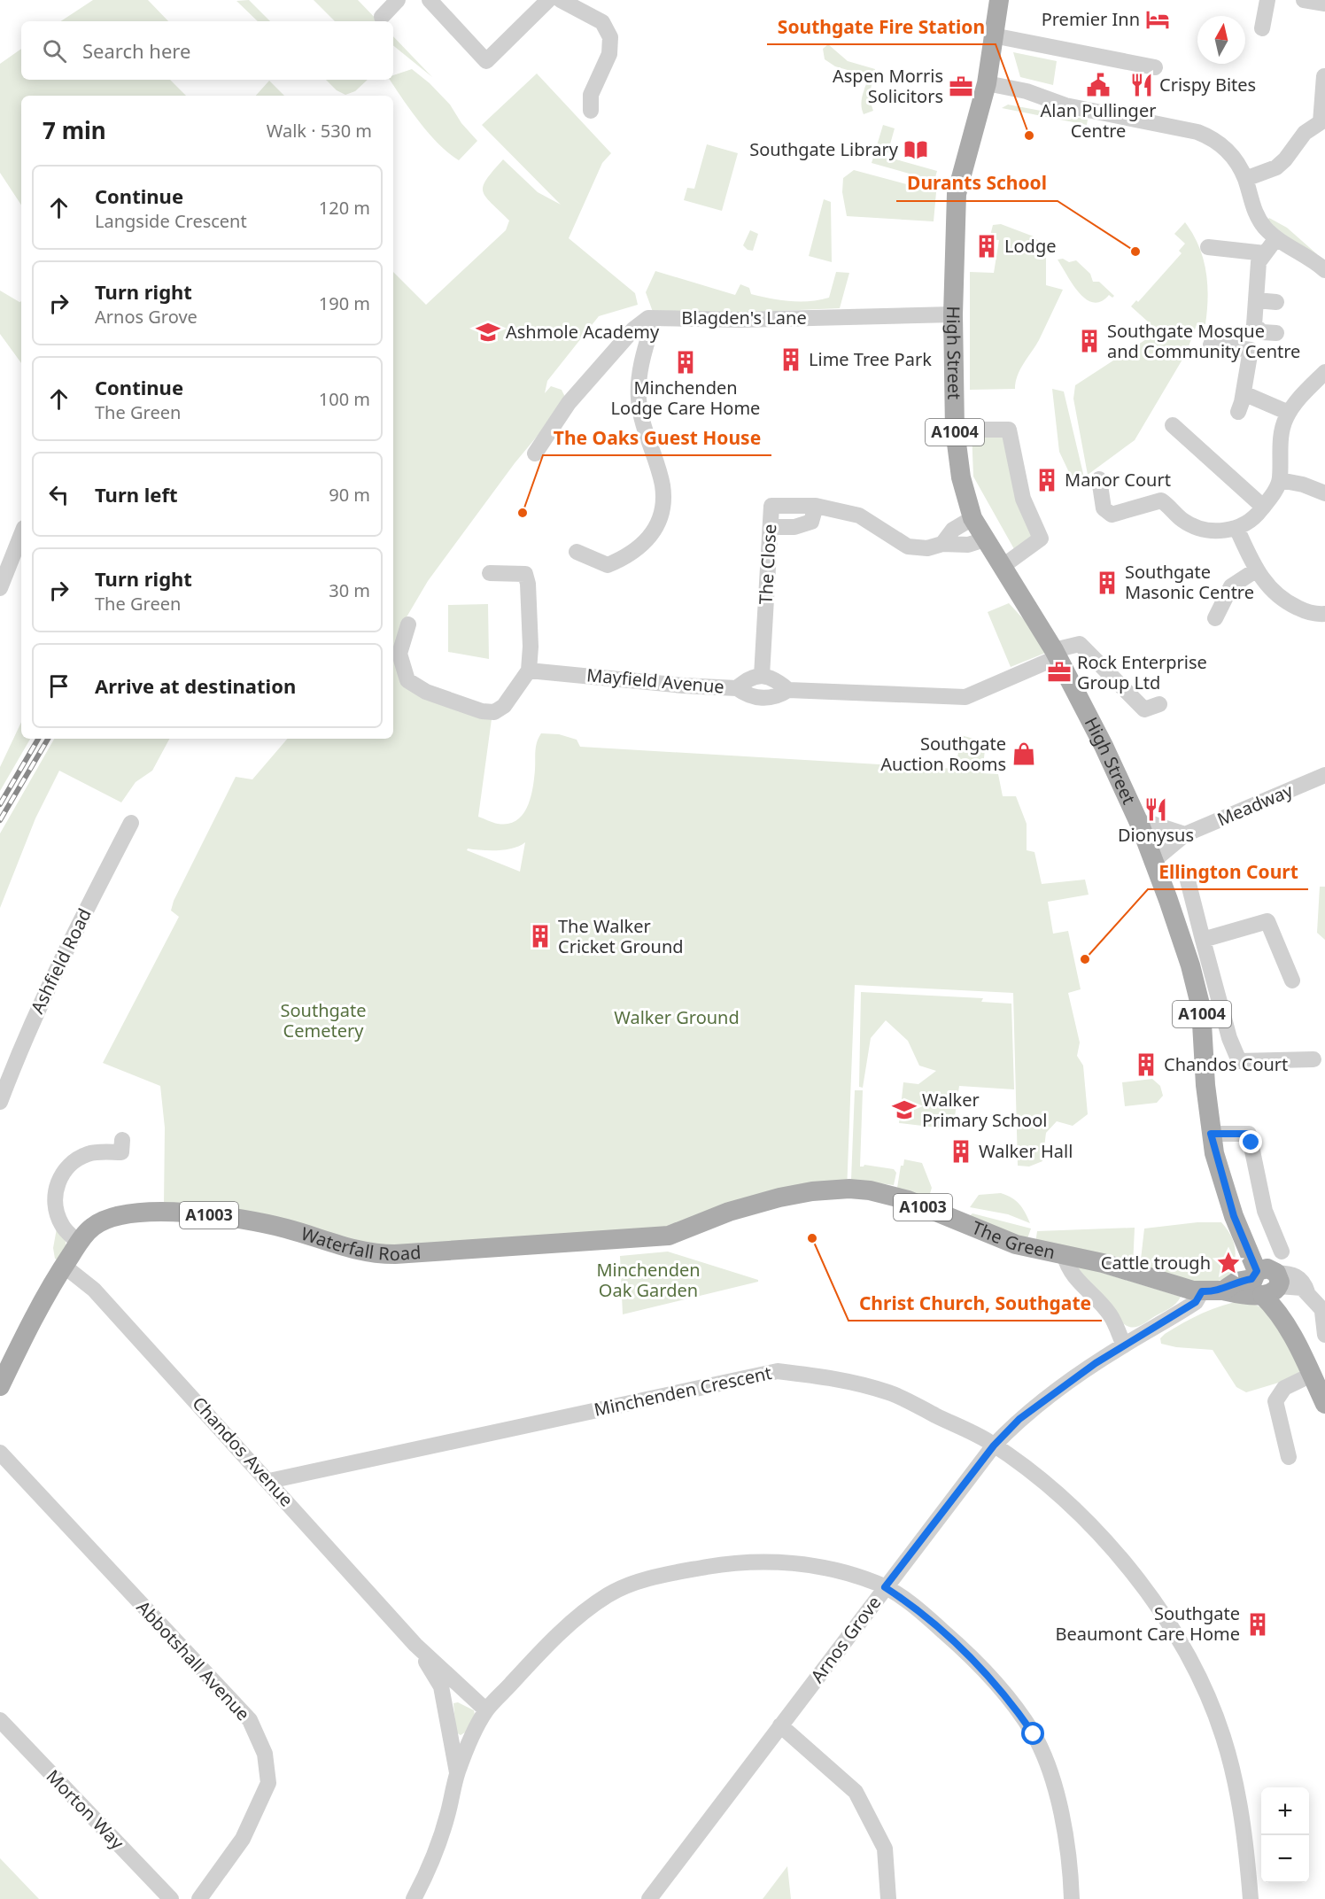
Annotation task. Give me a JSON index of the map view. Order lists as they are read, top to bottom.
{
  "streets": {
    "main road": [
      "High Street",
      "A1004",
      "A1003",
      "The Green",
      "Waterfall Road"
    ],
    "street": [
      "Blagden's Lane",
      "The Close",
      "Mayfield Avenue",
      "Meadway",
      "Ashfield Road",
      "Minchenden Crescent",
      "Chandos Avenue",
      "Arnos Grove",
      "Abbotshall Avenue",
      "Morton Way"
    ]
  },
  "crossings": [
    ["Blagden's Lane", "High Street"],
    ["High Street", "A1004"],
    ["High Street", "The Close"],
    ["A1004", "Meadway"],
    ["A1004", "The Green"],
    ["The Close", "Mayfield Avenue"],
    ["The Green", "Waterfall Road"],
    ["The Green", "Arnos Grove"],
    ["Waterfall Road", "Chandos Avenue"],
    ["Minchenden Crescent", "Chandos Avenue"],
    ["Minchenden Crescent", "Arnos Grove"]
  ],
  "parks": ["Southgate Cemetery", "Walker Ground", "Minchenden Oak Garden"],
  "places": {
    "hotel": ["Premier Inn"],
    "public building": ["Alan Pullinger Centre"],
    "restaurant": ["Crispy Bites", "Dionysus"],
    "office": ["Aspen Morris Solicitors", "Rock Enterprise Group Ltd"],
    "other": [
      "Southgate Fire Station",
      "Durants School",
      "The Oaks Guest House",
      "Ellington Court",
      "Christ Church, Southgate"
    ],
    "library": ["Southgate Library"],
    "building": [
      "Lodge",
      "Southgate Mosque and Community Centre",
      "Lime Tree Park",
      "Minchenden Lodge Care Home",
      "Manor Court",
      "Southgate Masonic Centre",
      "The Walker Cricket Ground",
      "Chandos Court",
      "Walker Hall",
      "Southgate Beaumont Care Home"
    ],
    "school or university": ["Ashmole Academy", "Walker Primary School"],
    "shop": ["Southgate Auction Rooms"],
    "place": ["Cattle trough"]
  },
  "north": "top",
  "page": {
    "search": "Search here",
    "heading": ["7 min", "Walk · 530 m"],
    "list": [
      ["Continue", "Langside Crescent", "120 m"],
      ["Turn right", "Arnos Grove", "190 m"],
      ["Continue", "The Green", "100 m"],
      ["Turn left", "90 m"],
      ["Turn right", "The Green", "30 m"],
      "Arrive at destination"
    ],
    "map_buttons": ["+", "−"]
  }
}
